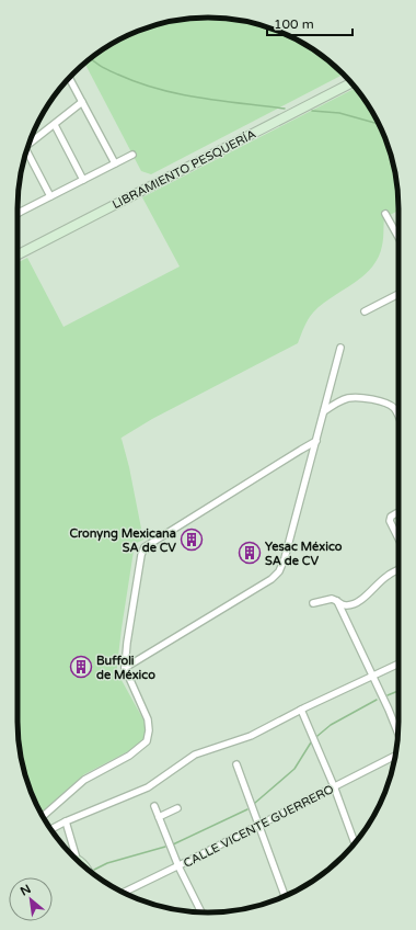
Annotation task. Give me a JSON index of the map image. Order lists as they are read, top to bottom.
{
  "streets": {
    "main road": ["LIBRAMIENTO PESQUERÍA"],
    "street": ["CALLE VICENTE GUERRERO"]
  },
  "places": {
    "building": ["Cronyng Mexicana SA de CV", "Yesac México SA de CV", "Buffoli de México"]
  },
  "scale_bar": "100 m",
  "north": "top left"
}
